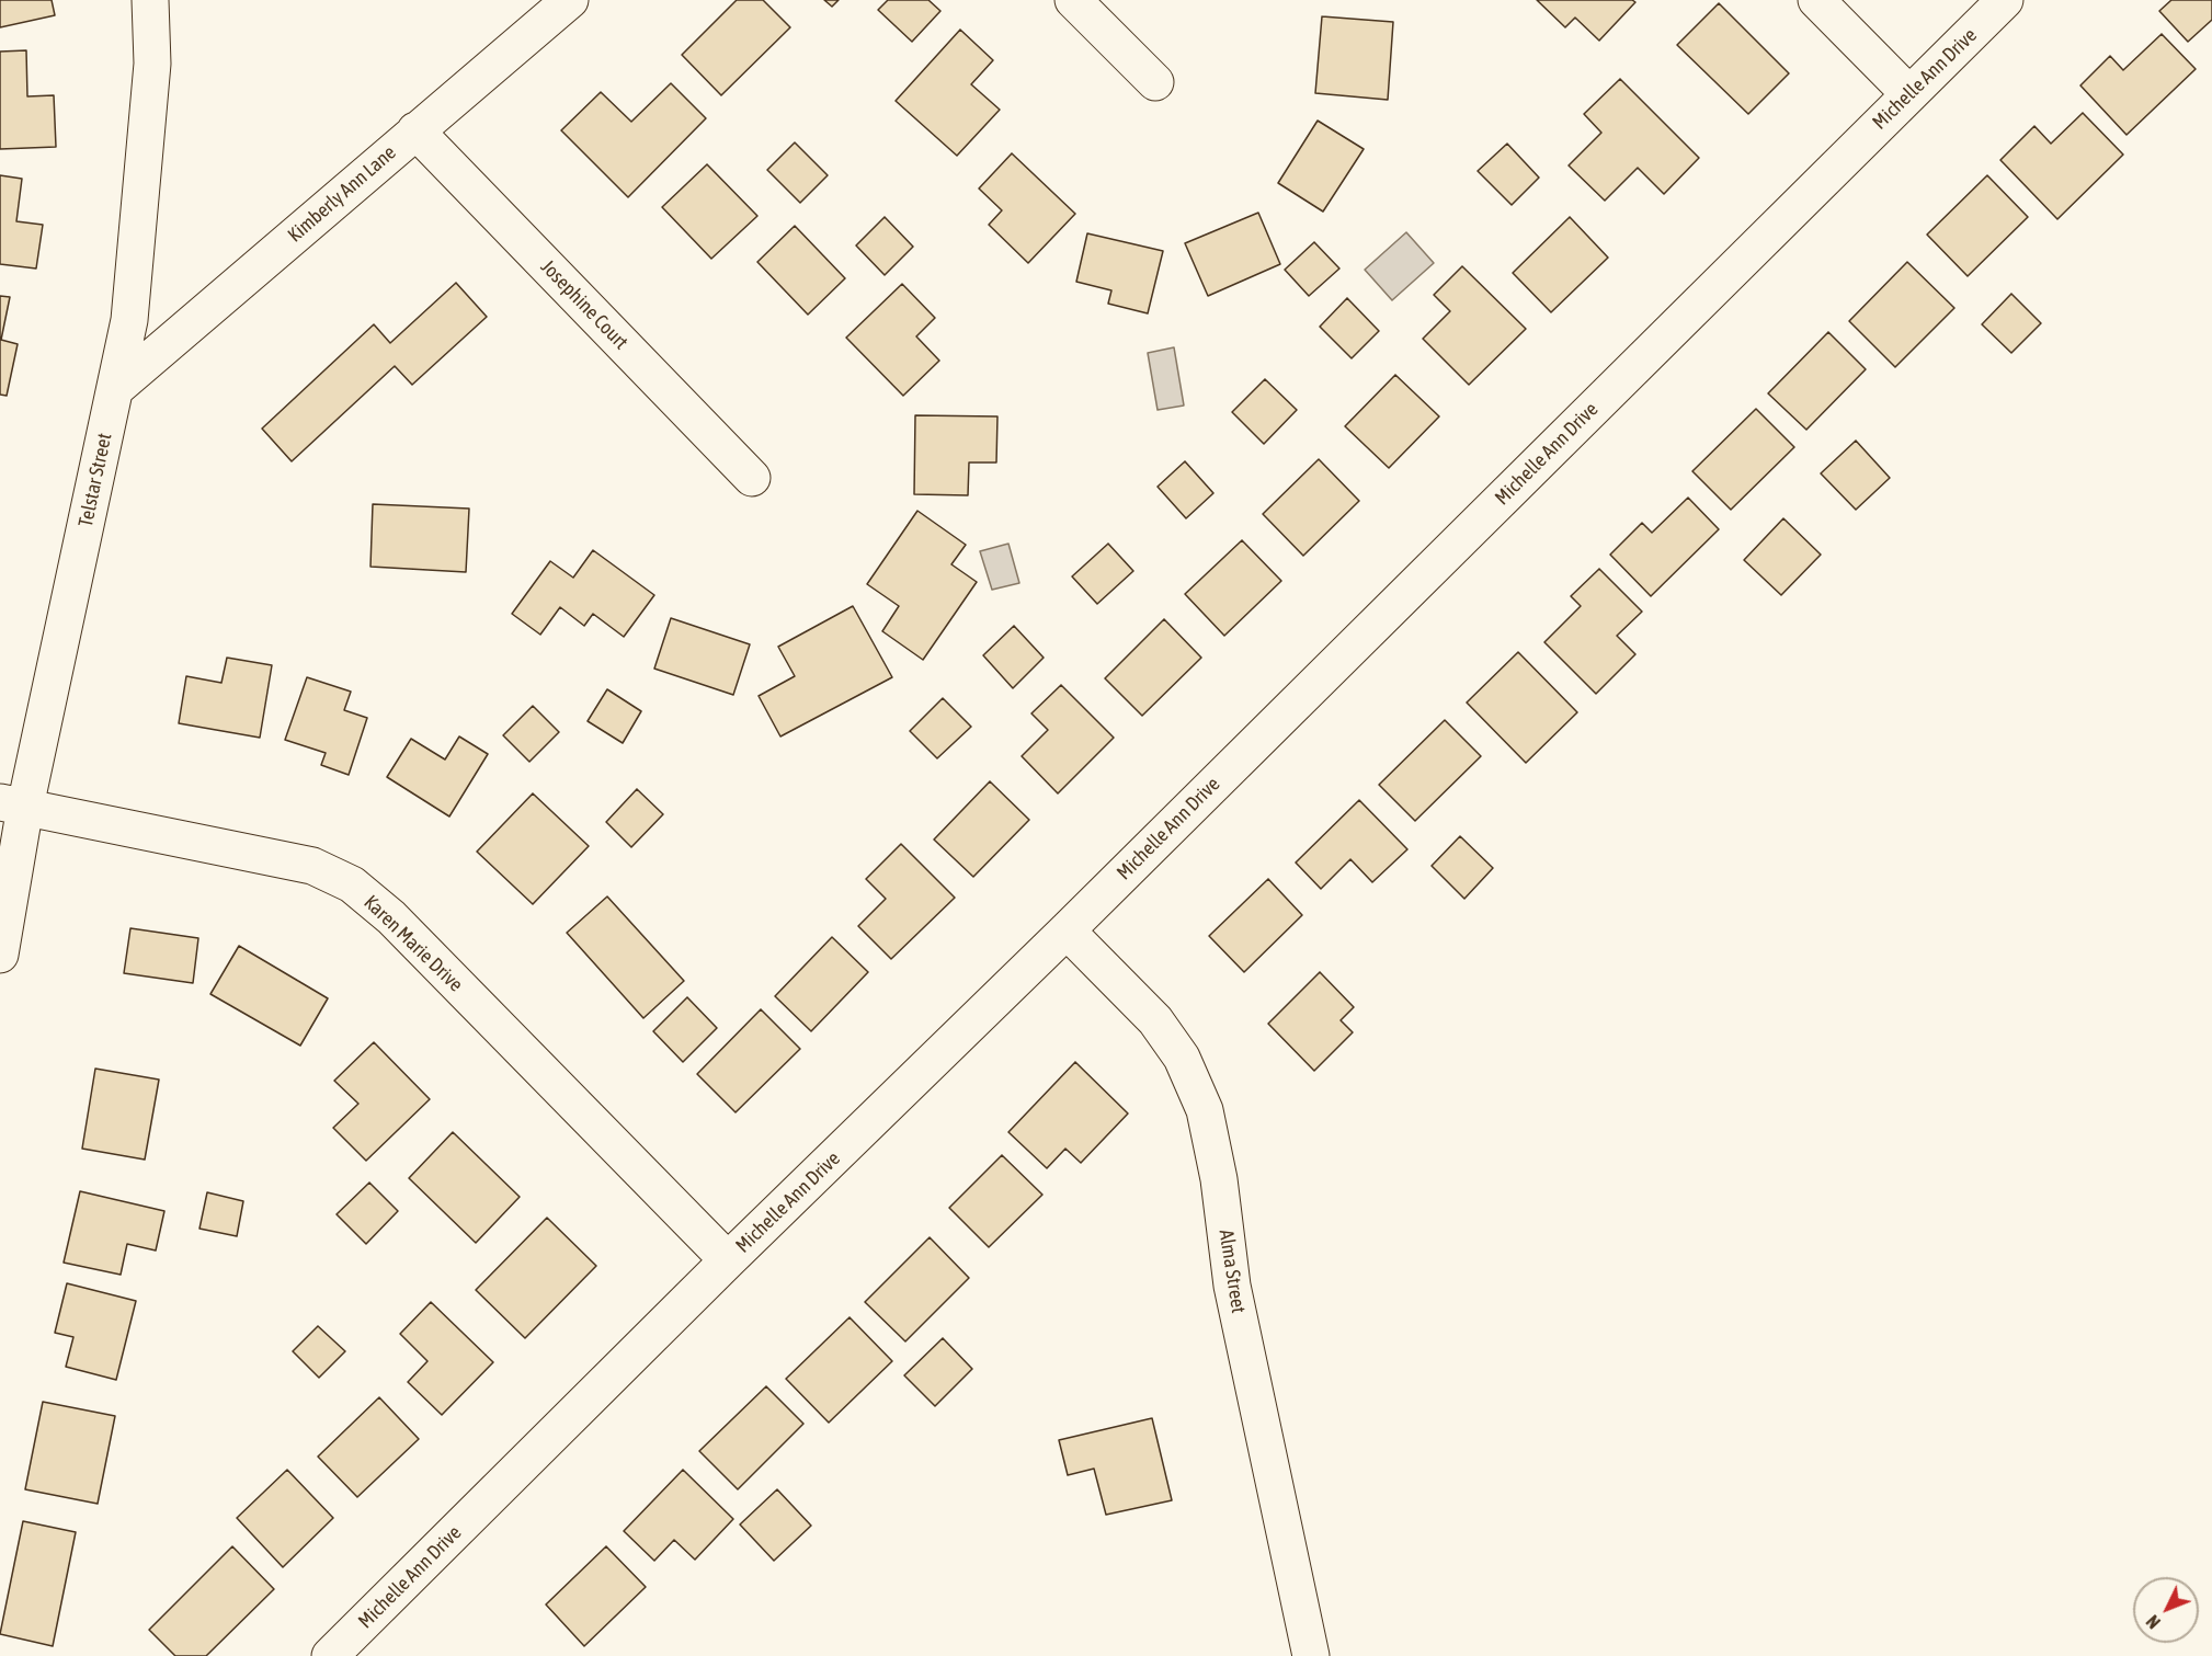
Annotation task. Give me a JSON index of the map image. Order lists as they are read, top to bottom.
{
  "streets": {
    "street": [
      "Michelle Ann Drive",
      "Kimberly Ann Lane",
      "Josephine Court",
      "Telstar Street",
      "Karen Marie Drive",
      "Alma Street"
    ]
  },
  "crossings": [
    ["Michelle Ann Drive", "Karen Marie Drive"],
    ["Michelle Ann Drive", "Alma Street"],
    ["Kimberly Ann Lane", "Josephine Court"],
    ["Kimberly Ann Lane", "Telstar Street"],
    ["Telstar Street", "Karen Marie Drive"]
  ],
  "north": "bottom left"
}
